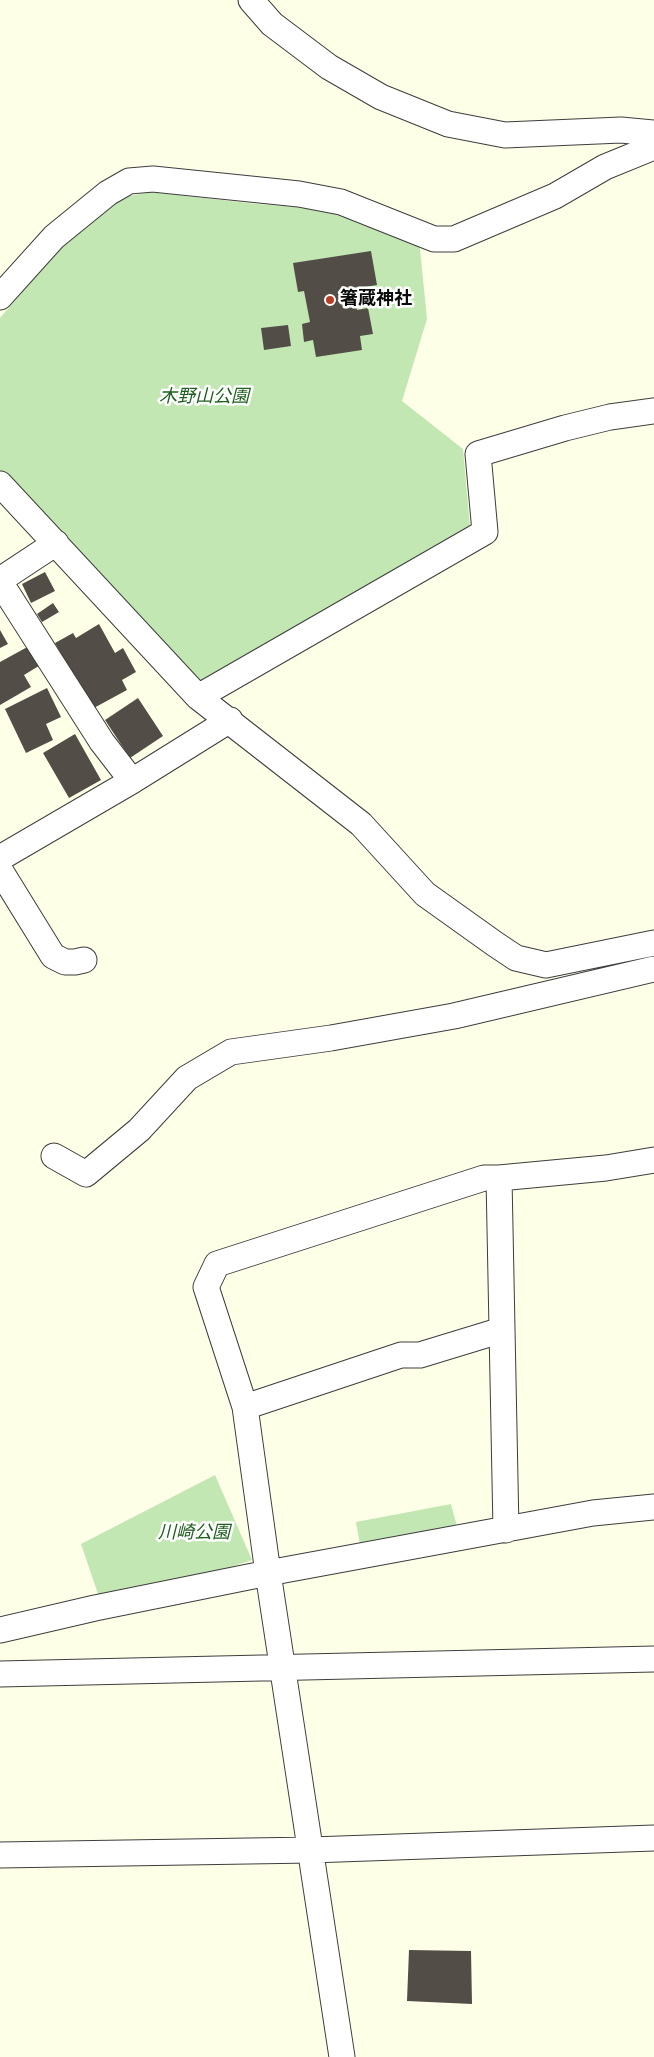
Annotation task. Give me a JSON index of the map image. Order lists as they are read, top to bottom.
{
  "parks": ["木野山公園", "川崎公園"],
  "places": ["箸蔵神社"]
}
